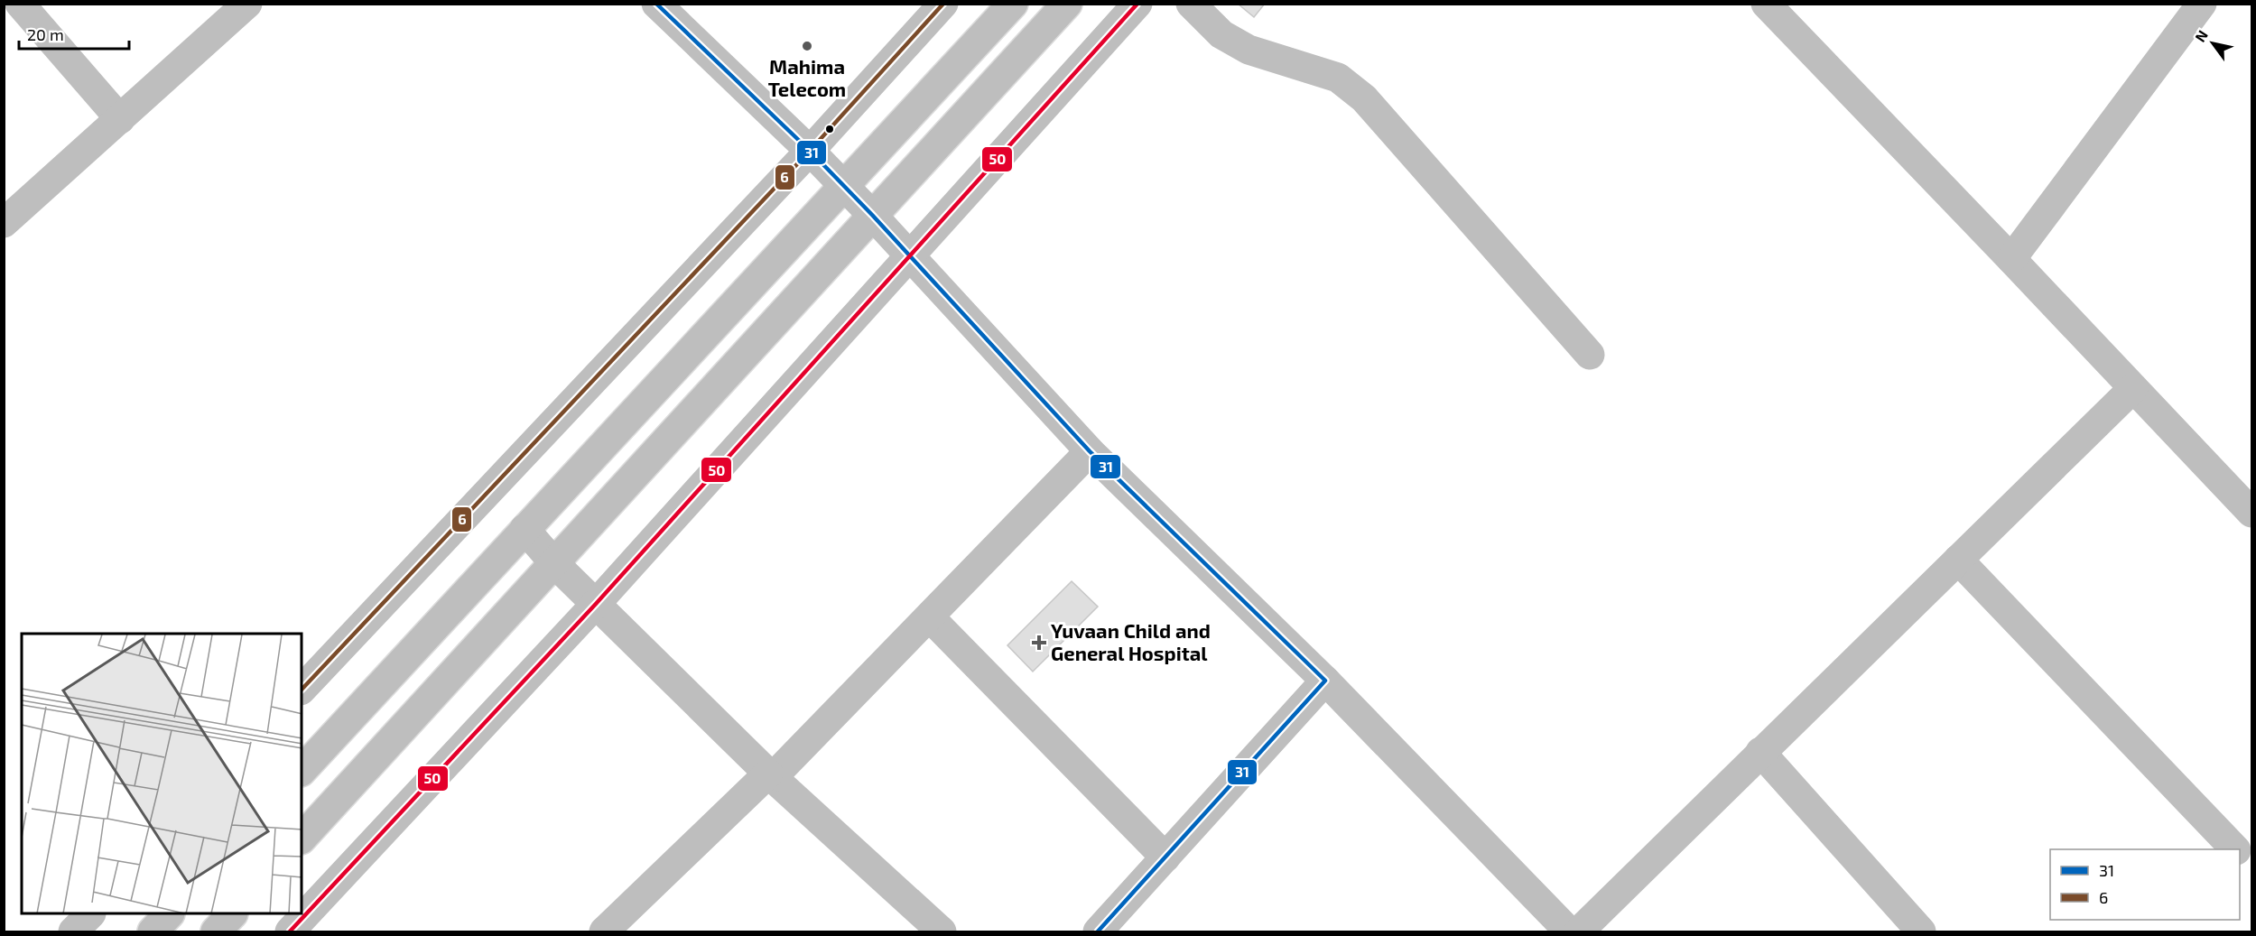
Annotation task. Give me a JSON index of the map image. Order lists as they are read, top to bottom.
{
  "places": {
    "other": ["Mahima Telecom"],
    "health": ["Yuvaan Child and General Hospital"]
  },
  "lines": ["transit line 31", "transit line 6", "transit line 50"],
  "legend": ["31", "6"],
  "scale_bar": "20 m",
  "north": "top left"
}
